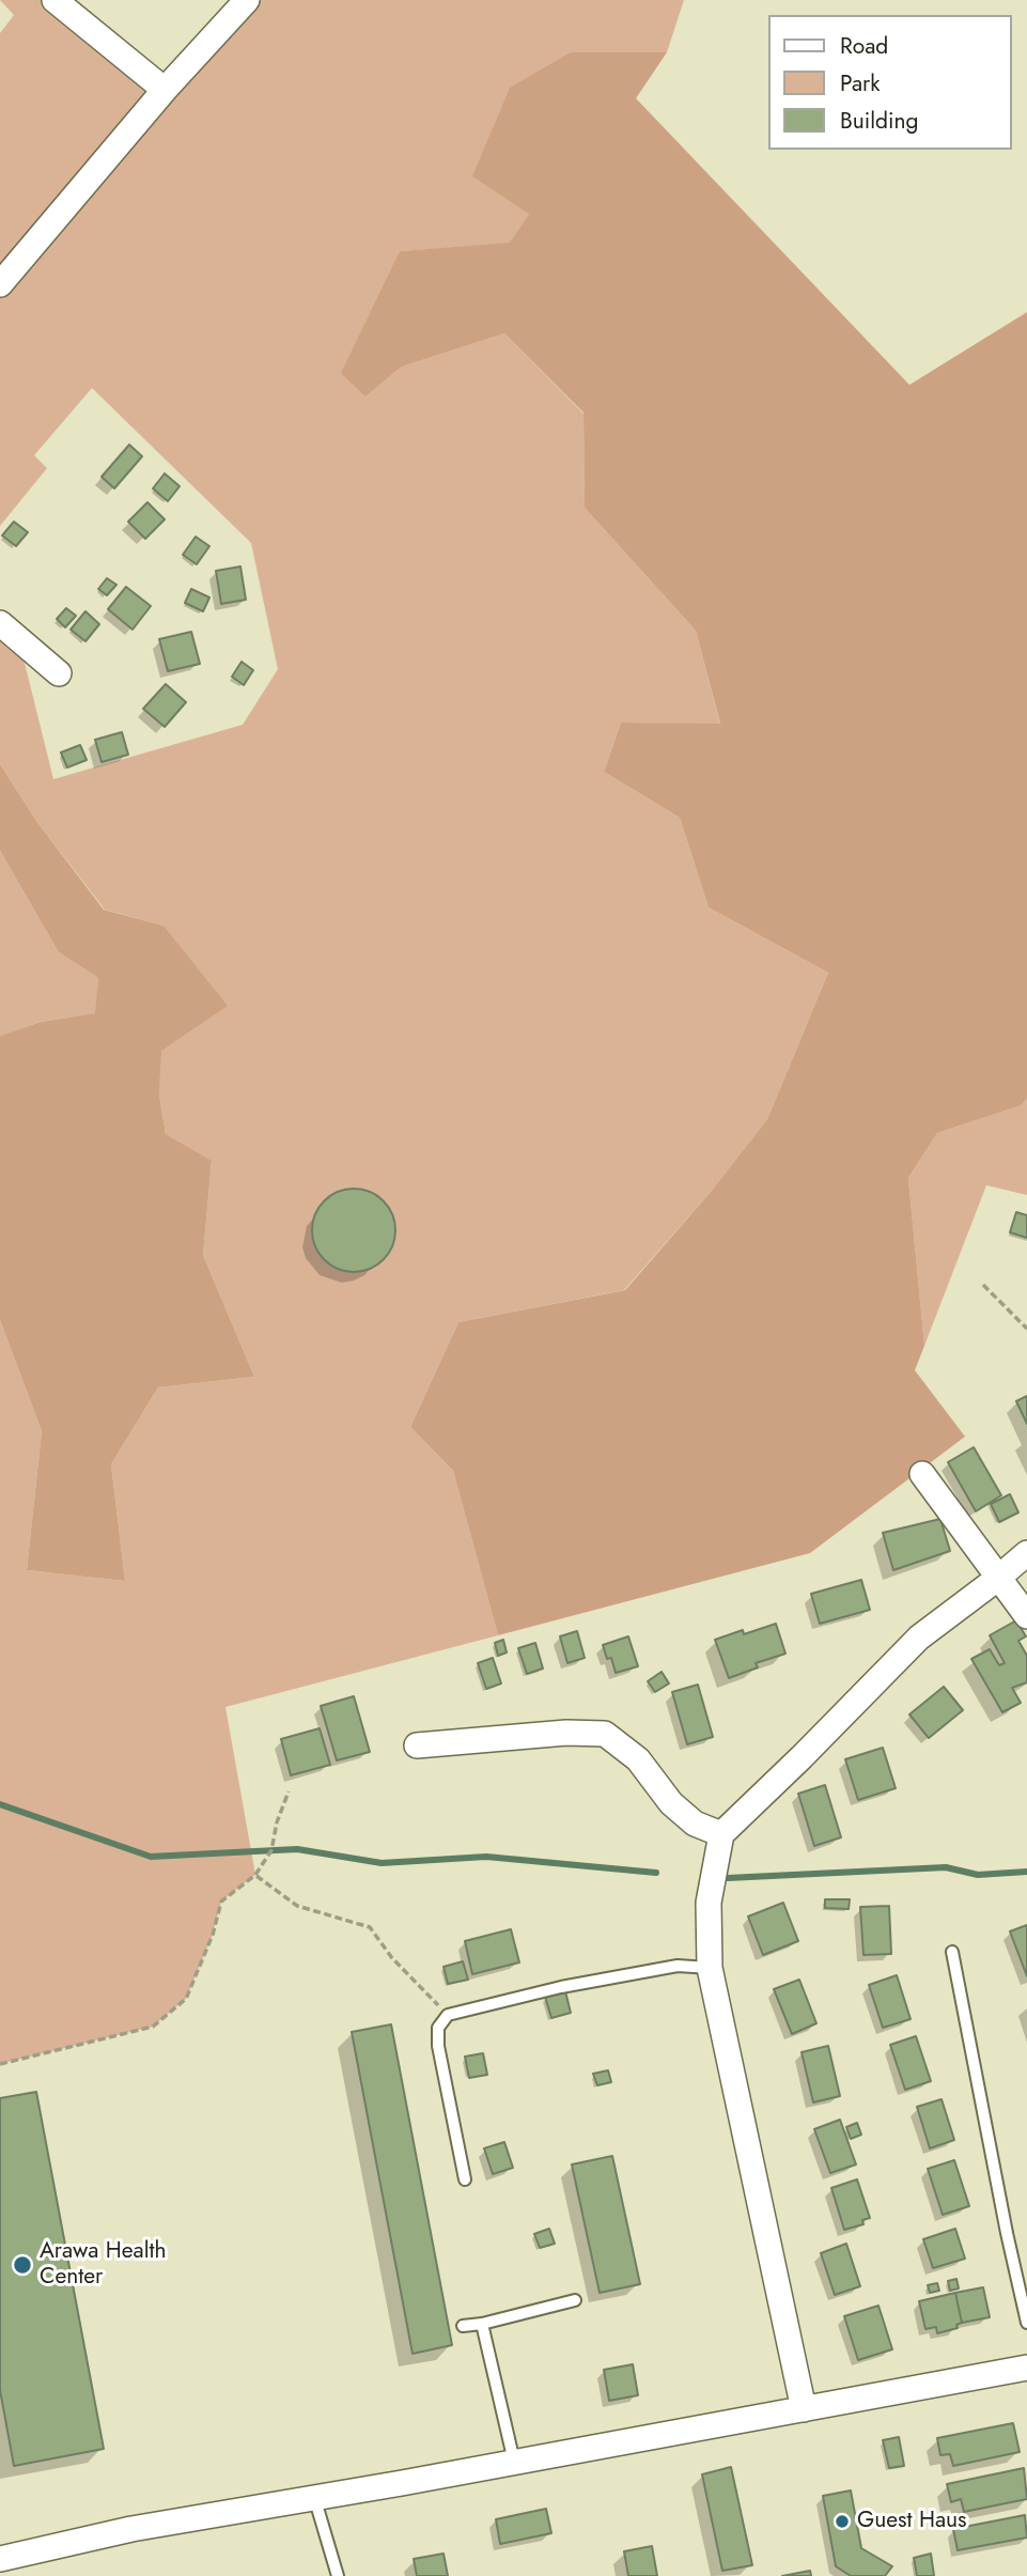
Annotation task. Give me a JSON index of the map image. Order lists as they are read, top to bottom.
{
  "places": ["Arawa Health Center", "Guest Haus"],
  "legend": ["Road", "Park", "Building"]
}
